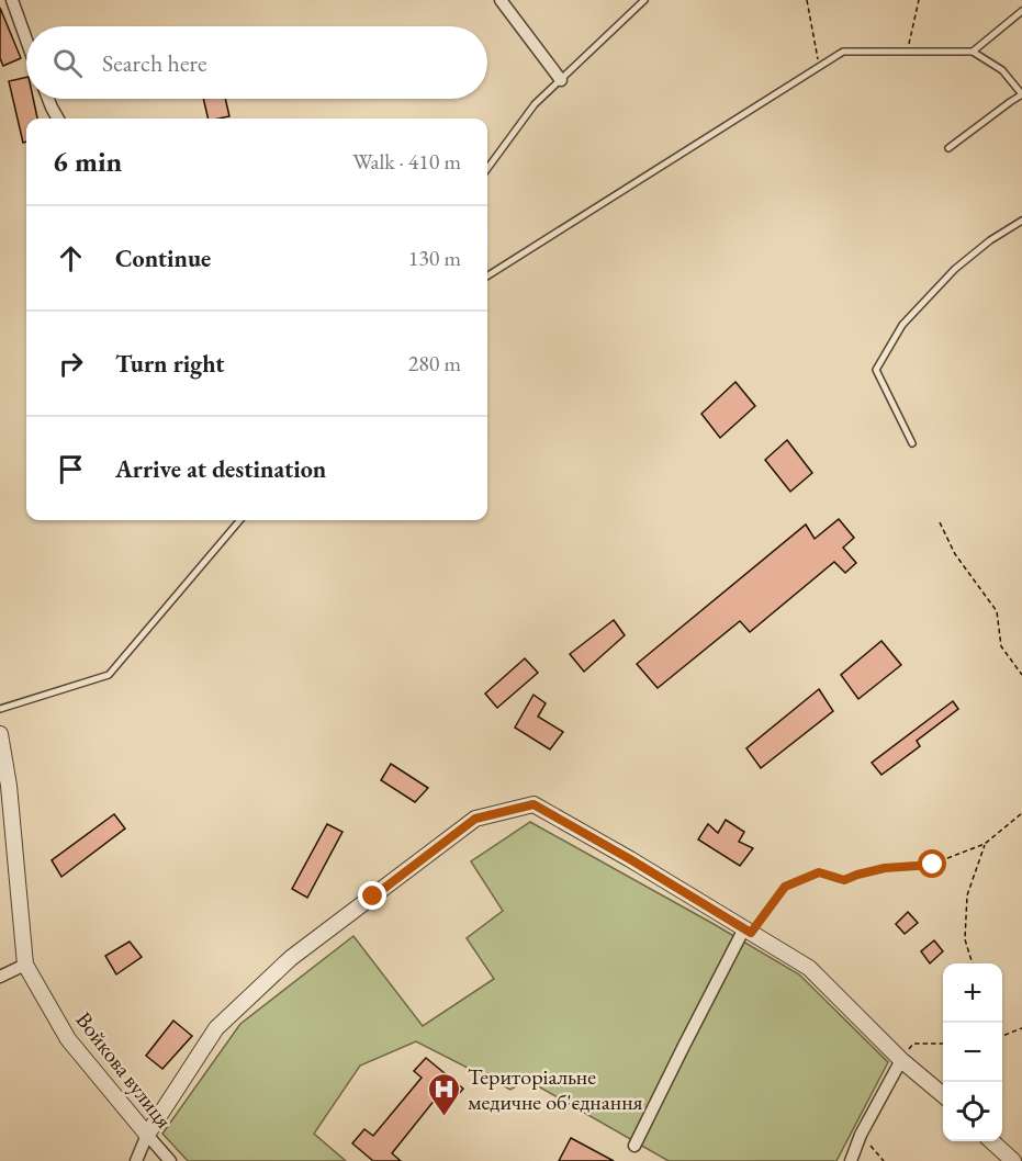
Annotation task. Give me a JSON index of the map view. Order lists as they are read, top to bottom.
{
  "streets": {
    "street": ["Войкова вулиця"]
  },
  "places": {
    "hospital": ["Територіальне медичне об'єднання"]
  },
  "page": {
    "search": "Search here",
    "heading": ["6 min", "Walk · 410 m"],
    "list": [
      ["Continue", "130 m"],
      ["Turn right", "280 m"],
      "Arrive at destination"
    ],
    "map_buttons": ["+", "−"]
  }
}
